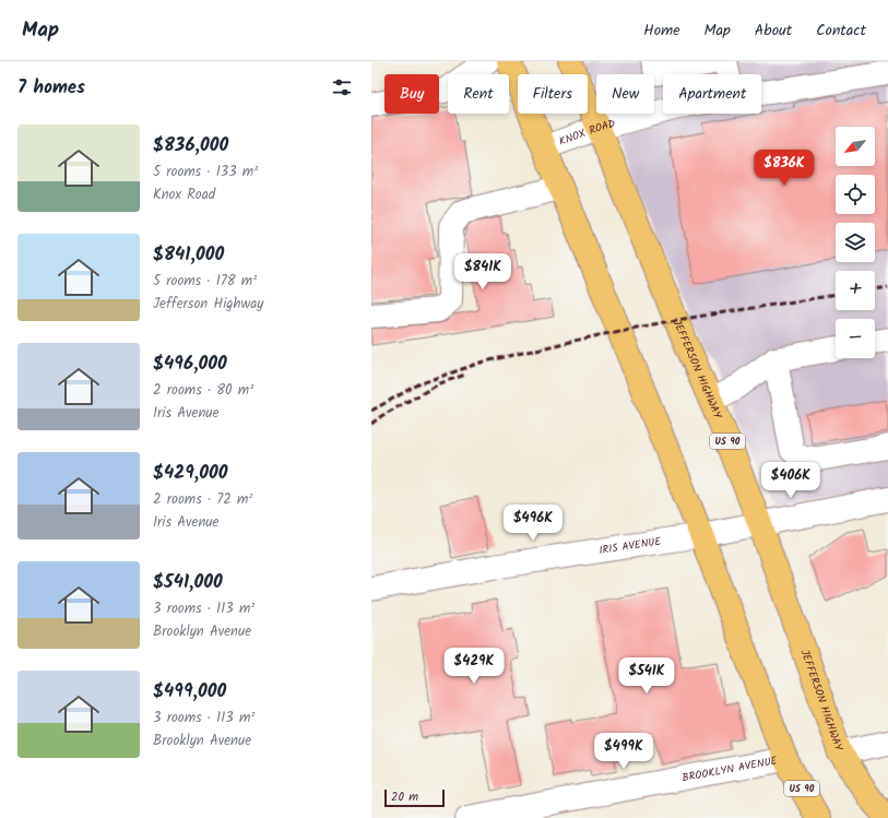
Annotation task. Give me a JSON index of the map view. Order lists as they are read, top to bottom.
{
  "streets": {
    "main road": ["JEFFERSON HIGHWAY", "US 90"],
    "street": ["KNOX ROAD", "IRIS AVENUE", "BROOKLYN AVENUE"]
  },
  "crossings": [
    ["KNOX ROAD", "JEFFERSON HIGHWAY"],
    ["KNOX ROAD", "US 90"],
    ["JEFFERSON HIGHWAY", "IRIS AVENUE"],
    ["US 90", "IRIS AVENUE"],
    ["US 90", "BROOKLYN AVENUE"]
  ],
  "scale_bar": "20 m",
  "north": "bottom left",
  "page": {
    "header": "Map",
    "nav": [
      "Home",
      "Map",
      "About",
      "Contact"
    ],
    "heading": "7 homes",
    "chip": [
      "Buy",
      "Rent",
      "Filters",
      "New",
      "Apartment"
    ],
    "list": [
      {
        "name": "$836,000",
        "note": "5 rooms · 133 m² · Knox Road"
      },
      {
        "name": "$841,000",
        "note": "5 rooms · 178 m² · Jefferson Highway"
      },
      {
        "name": "$496,000",
        "note": "2 rooms · 80 m² · Iris Avenue"
      },
      {
        "name": "$429,000",
        "note": "2 rooms · 72 m² · Iris Avenue"
      },
      {
        "name": "$541,000",
        "note": "3 rooms · 113 m² · Brooklyn Avenue"
      },
      {
        "name": "$499,000",
        "note": "3 rooms · 113 m² · Brooklyn Avenue"
      }
    ],
    "map_buttons": ["+", "−"],
    "price": [
      "$836K",
      "$841K",
      "$406K",
      "$496K",
      "$429K",
      "$541K",
      "$499K"
    ],
    "scale": "20 m"
  }
}
